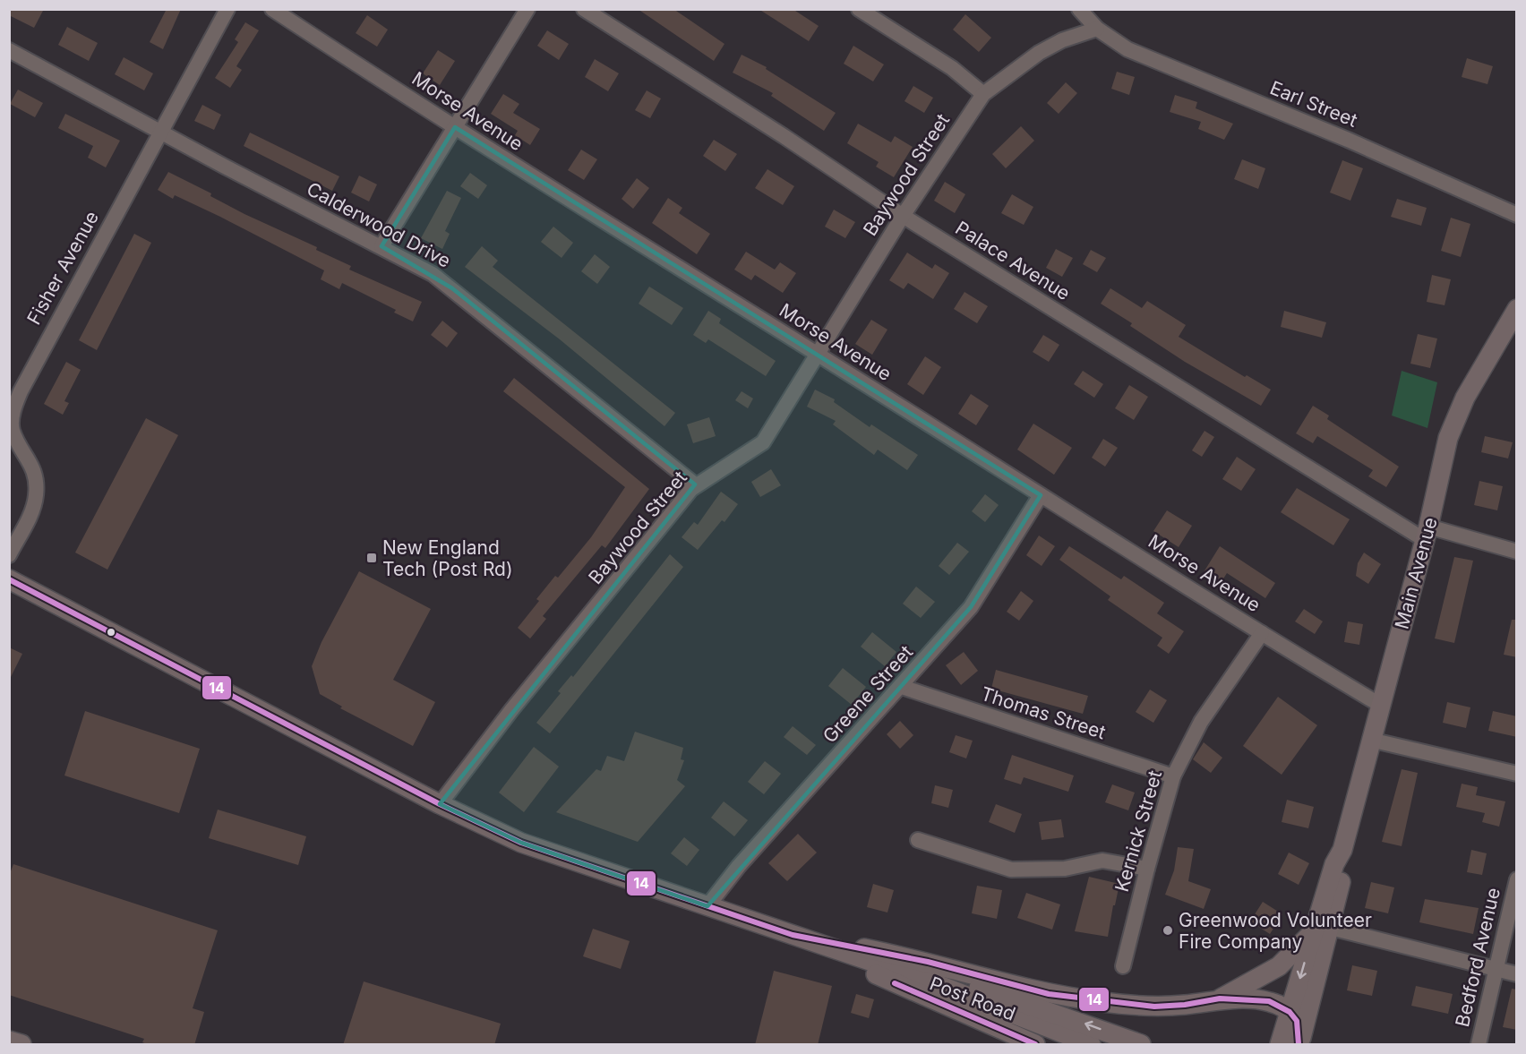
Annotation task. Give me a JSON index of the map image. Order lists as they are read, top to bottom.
{
  "streets": {
    "main road": ["Main Avenue", "Post Road"],
    "street": [
      "Earl Street",
      "Morse Avenue",
      "Baywood Street",
      "Calderwood Drive",
      "Palace Avenue",
      "Fisher Avenue",
      "Greene Street",
      "Thomas Street",
      "Kernick Street",
      "Bedford Avenue"
    ]
  },
  "crossings": [
    ["Earl Street", "Baywood Street"],
    ["Morse Avenue", "Baywood Street"],
    ["Morse Avenue", "Main Avenue"],
    ["Morse Avenue", "Greene Street"],
    ["Morse Avenue", "Kernick Street"],
    ["Baywood Street", "Calderwood Drive"],
    ["Baywood Street", "Palace Avenue"],
    ["Baywood Street", "Post Road"],
    ["Calderwood Drive", "Fisher Avenue"],
    ["Palace Avenue", "Main Avenue"],
    ["Greene Street", "Thomas Street"],
    ["Greene Street", "Post Road"],
    ["Thomas Street", "Kernick Street"]
  ],
  "places": {
    "transit": ["New England Tech (Post Rd)"],
    "other": ["Greenwood Volunteer Fire Company"]
  },
  "lines": ["transit line 14"]
}
